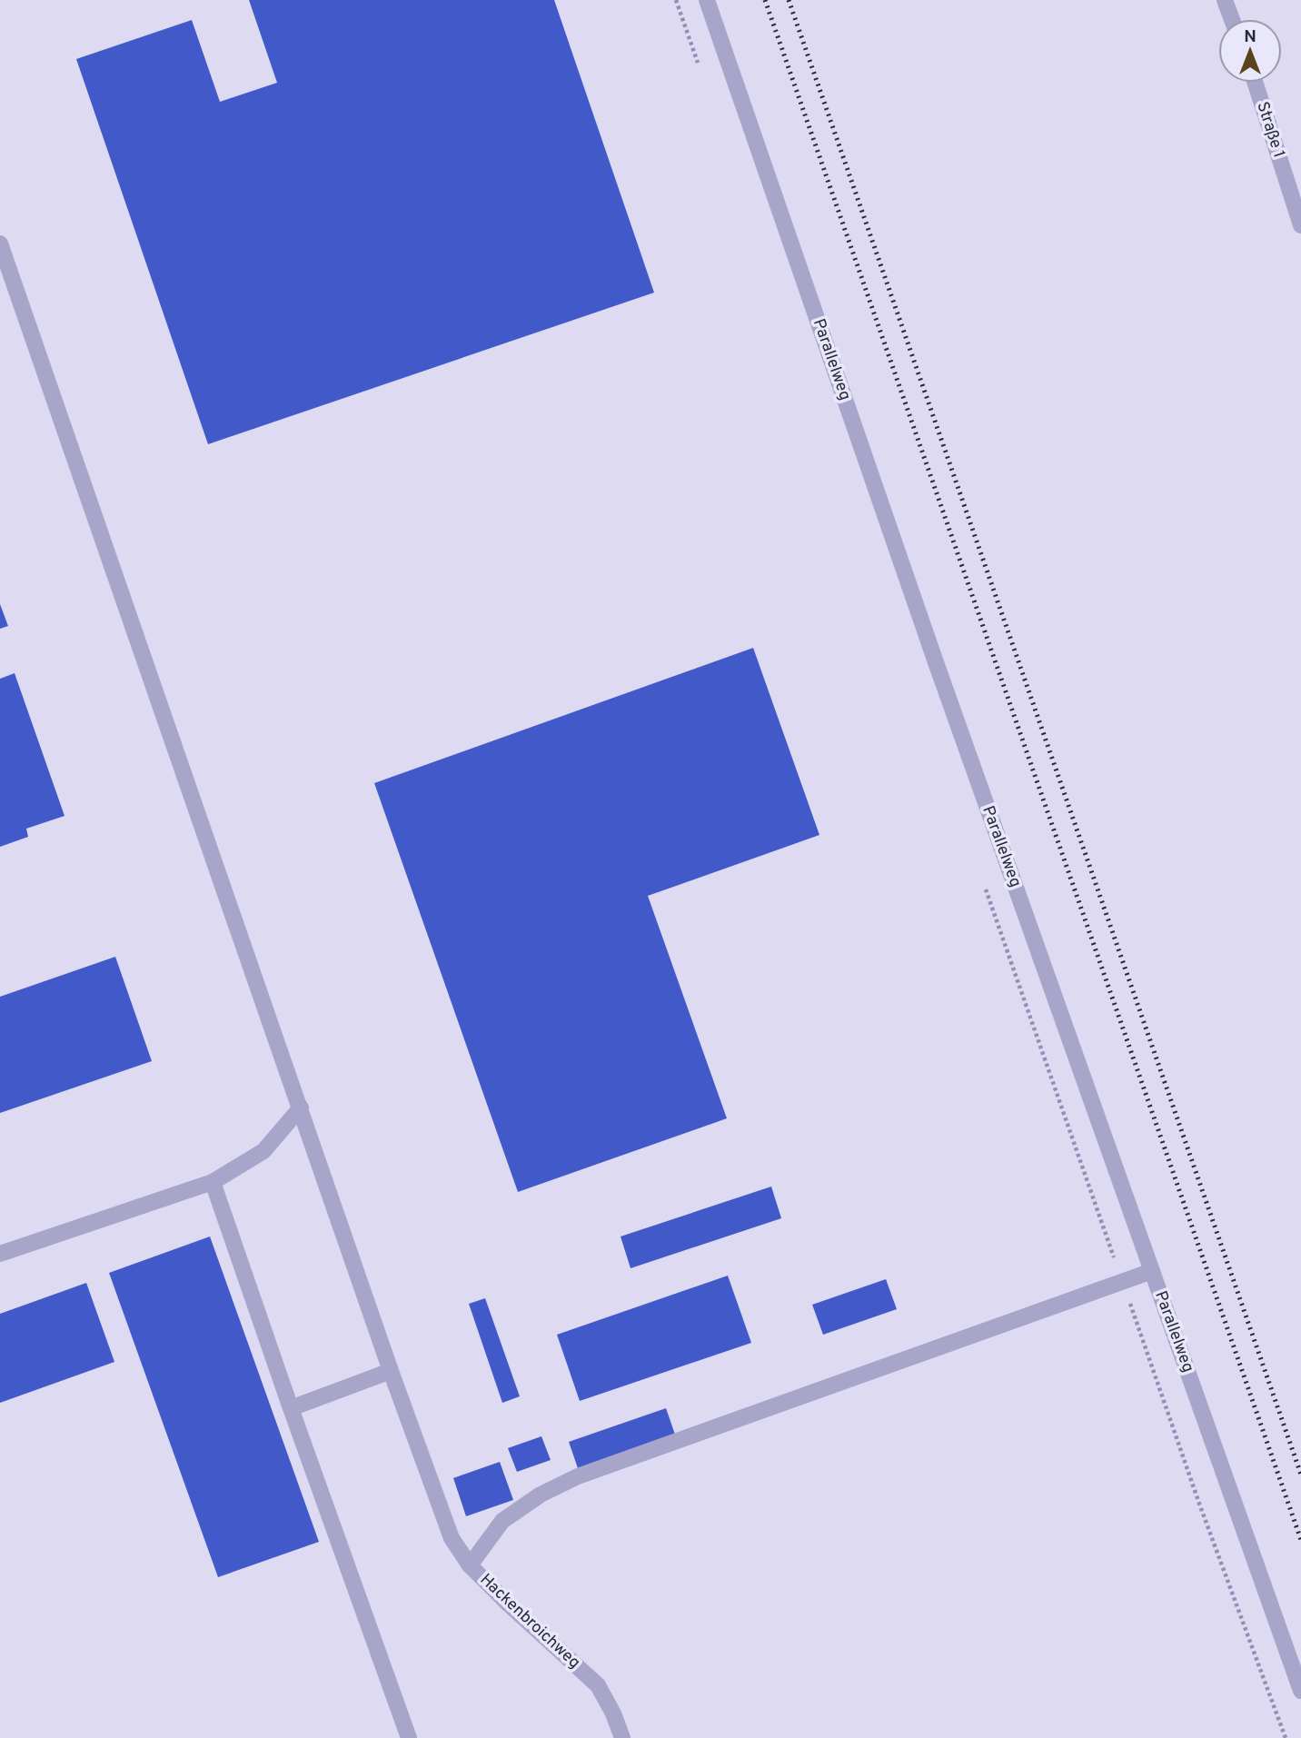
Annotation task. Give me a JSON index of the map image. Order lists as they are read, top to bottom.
{
  "streets": {
    "street": ["Straße 1", "Parallelweg", "Hackenbroichweg"]
  },
  "north": "top"
}
